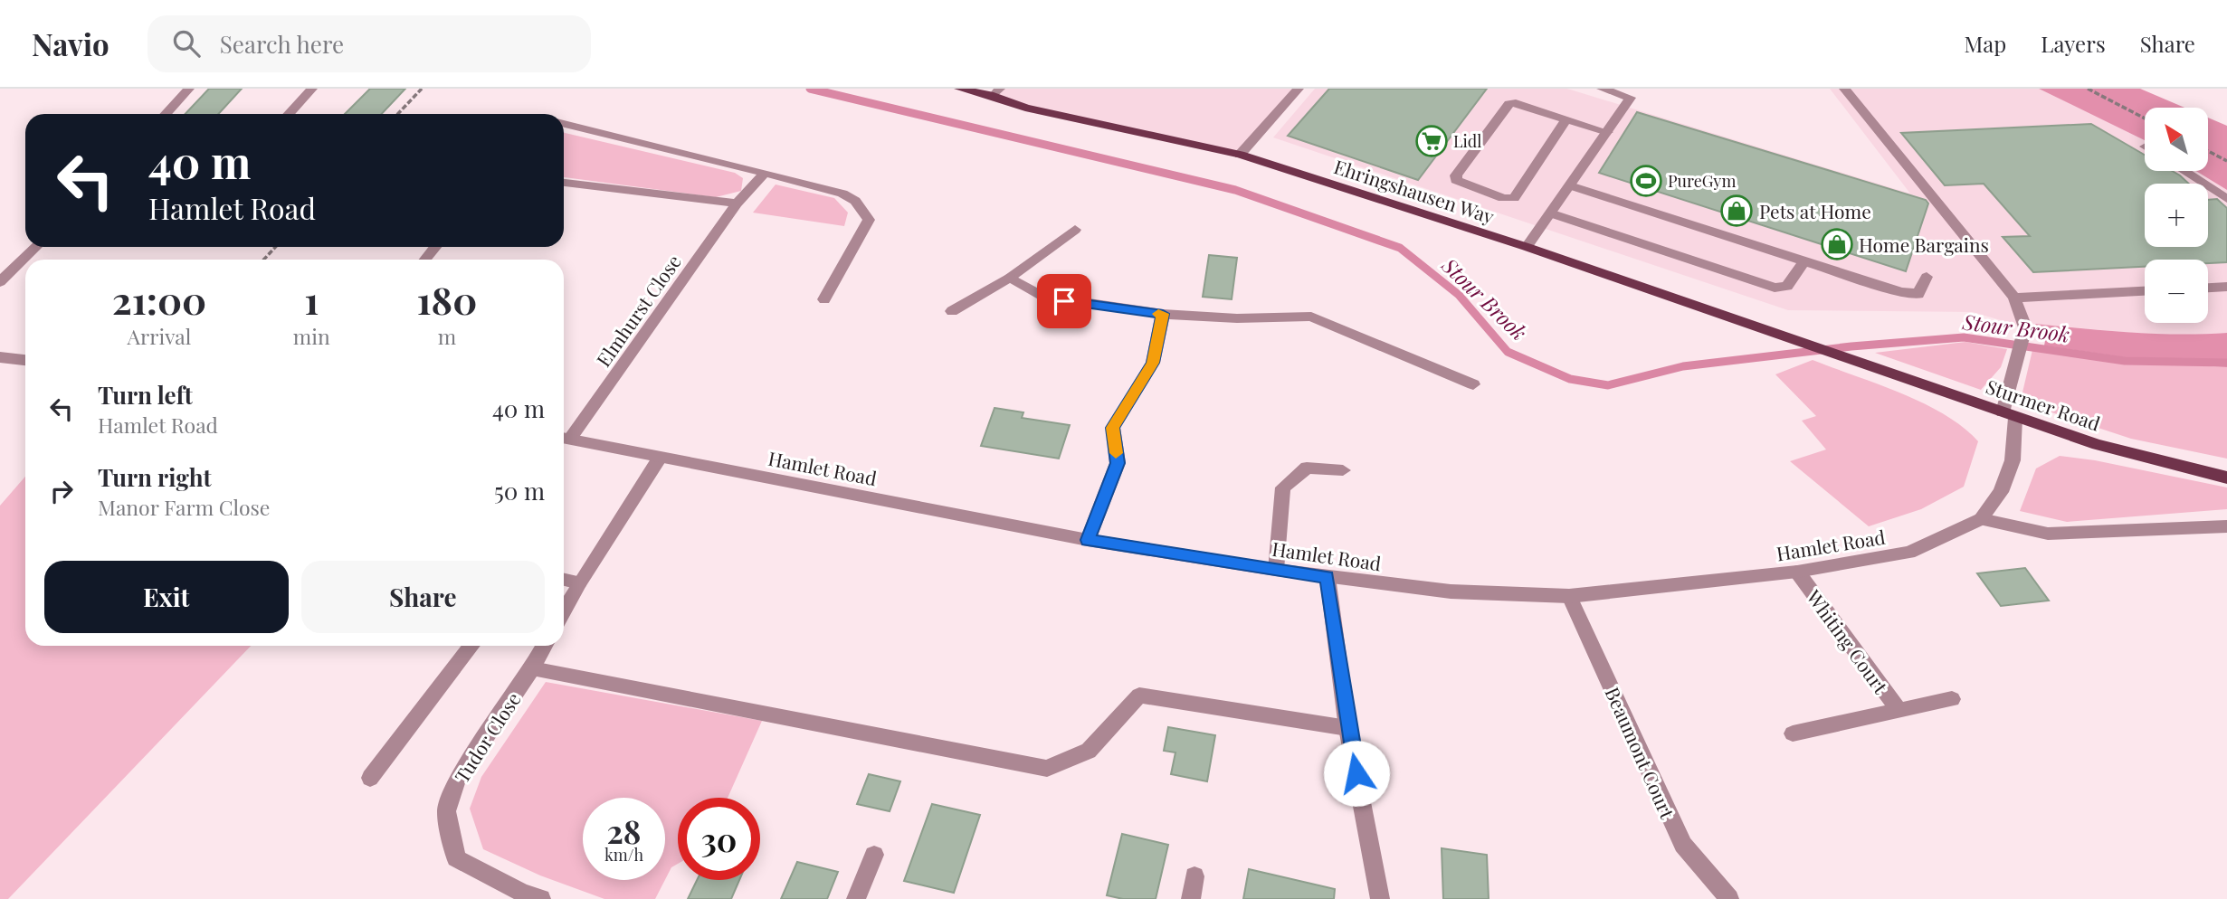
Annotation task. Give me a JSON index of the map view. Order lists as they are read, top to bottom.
{
  "streets": {
    "main road": ["Ehringshausen Way", "Sturmer Road"],
    "street": [
      "Elmhurst Close",
      "Hamlet Road",
      "Whiting Court",
      "Tudor Close",
      "Beaumont Court"
    ]
  },
  "crossings": [
    ["Ehringshausen Way", "Sturmer Road"],
    ["Elmhurst Close", "Hamlet Road"],
    ["Sturmer Road", "Hamlet Road"],
    ["Hamlet Road", "Whiting Court"],
    ["Hamlet Road", "Beaumont Court"]
  ],
  "water": ["Stour Brook"],
  "places": {
    "supermarket": ["Lidl"],
    "sports": ["PureGym"],
    "shop": ["Pets at Home", "Home Bargains"]
  },
  "north": "top left",
  "page": {
    "header": "Navio",
    "search": "Search here",
    "nav": ["Map", "Layers", "Share"],
    "map_buttons": ["+", "−"],
    "turn": ["40 m", "Hamlet Road"],
    "eta": [
      "21:00",
      "Arrival",
      "1",
      "min",
      "180",
      "m"
    ],
    "list": [
      {
        "name": "Turn left",
        "note": "Hamlet Road",
        "value": "40 m"
      },
      {
        "name": "Turn right",
        "note": "Manor Farm Close",
        "value": "50 m"
      }
    ],
    "buttons": ["Exit", "Share"],
    "speed": "28 km/h",
    "limit": "30"
  }
}
